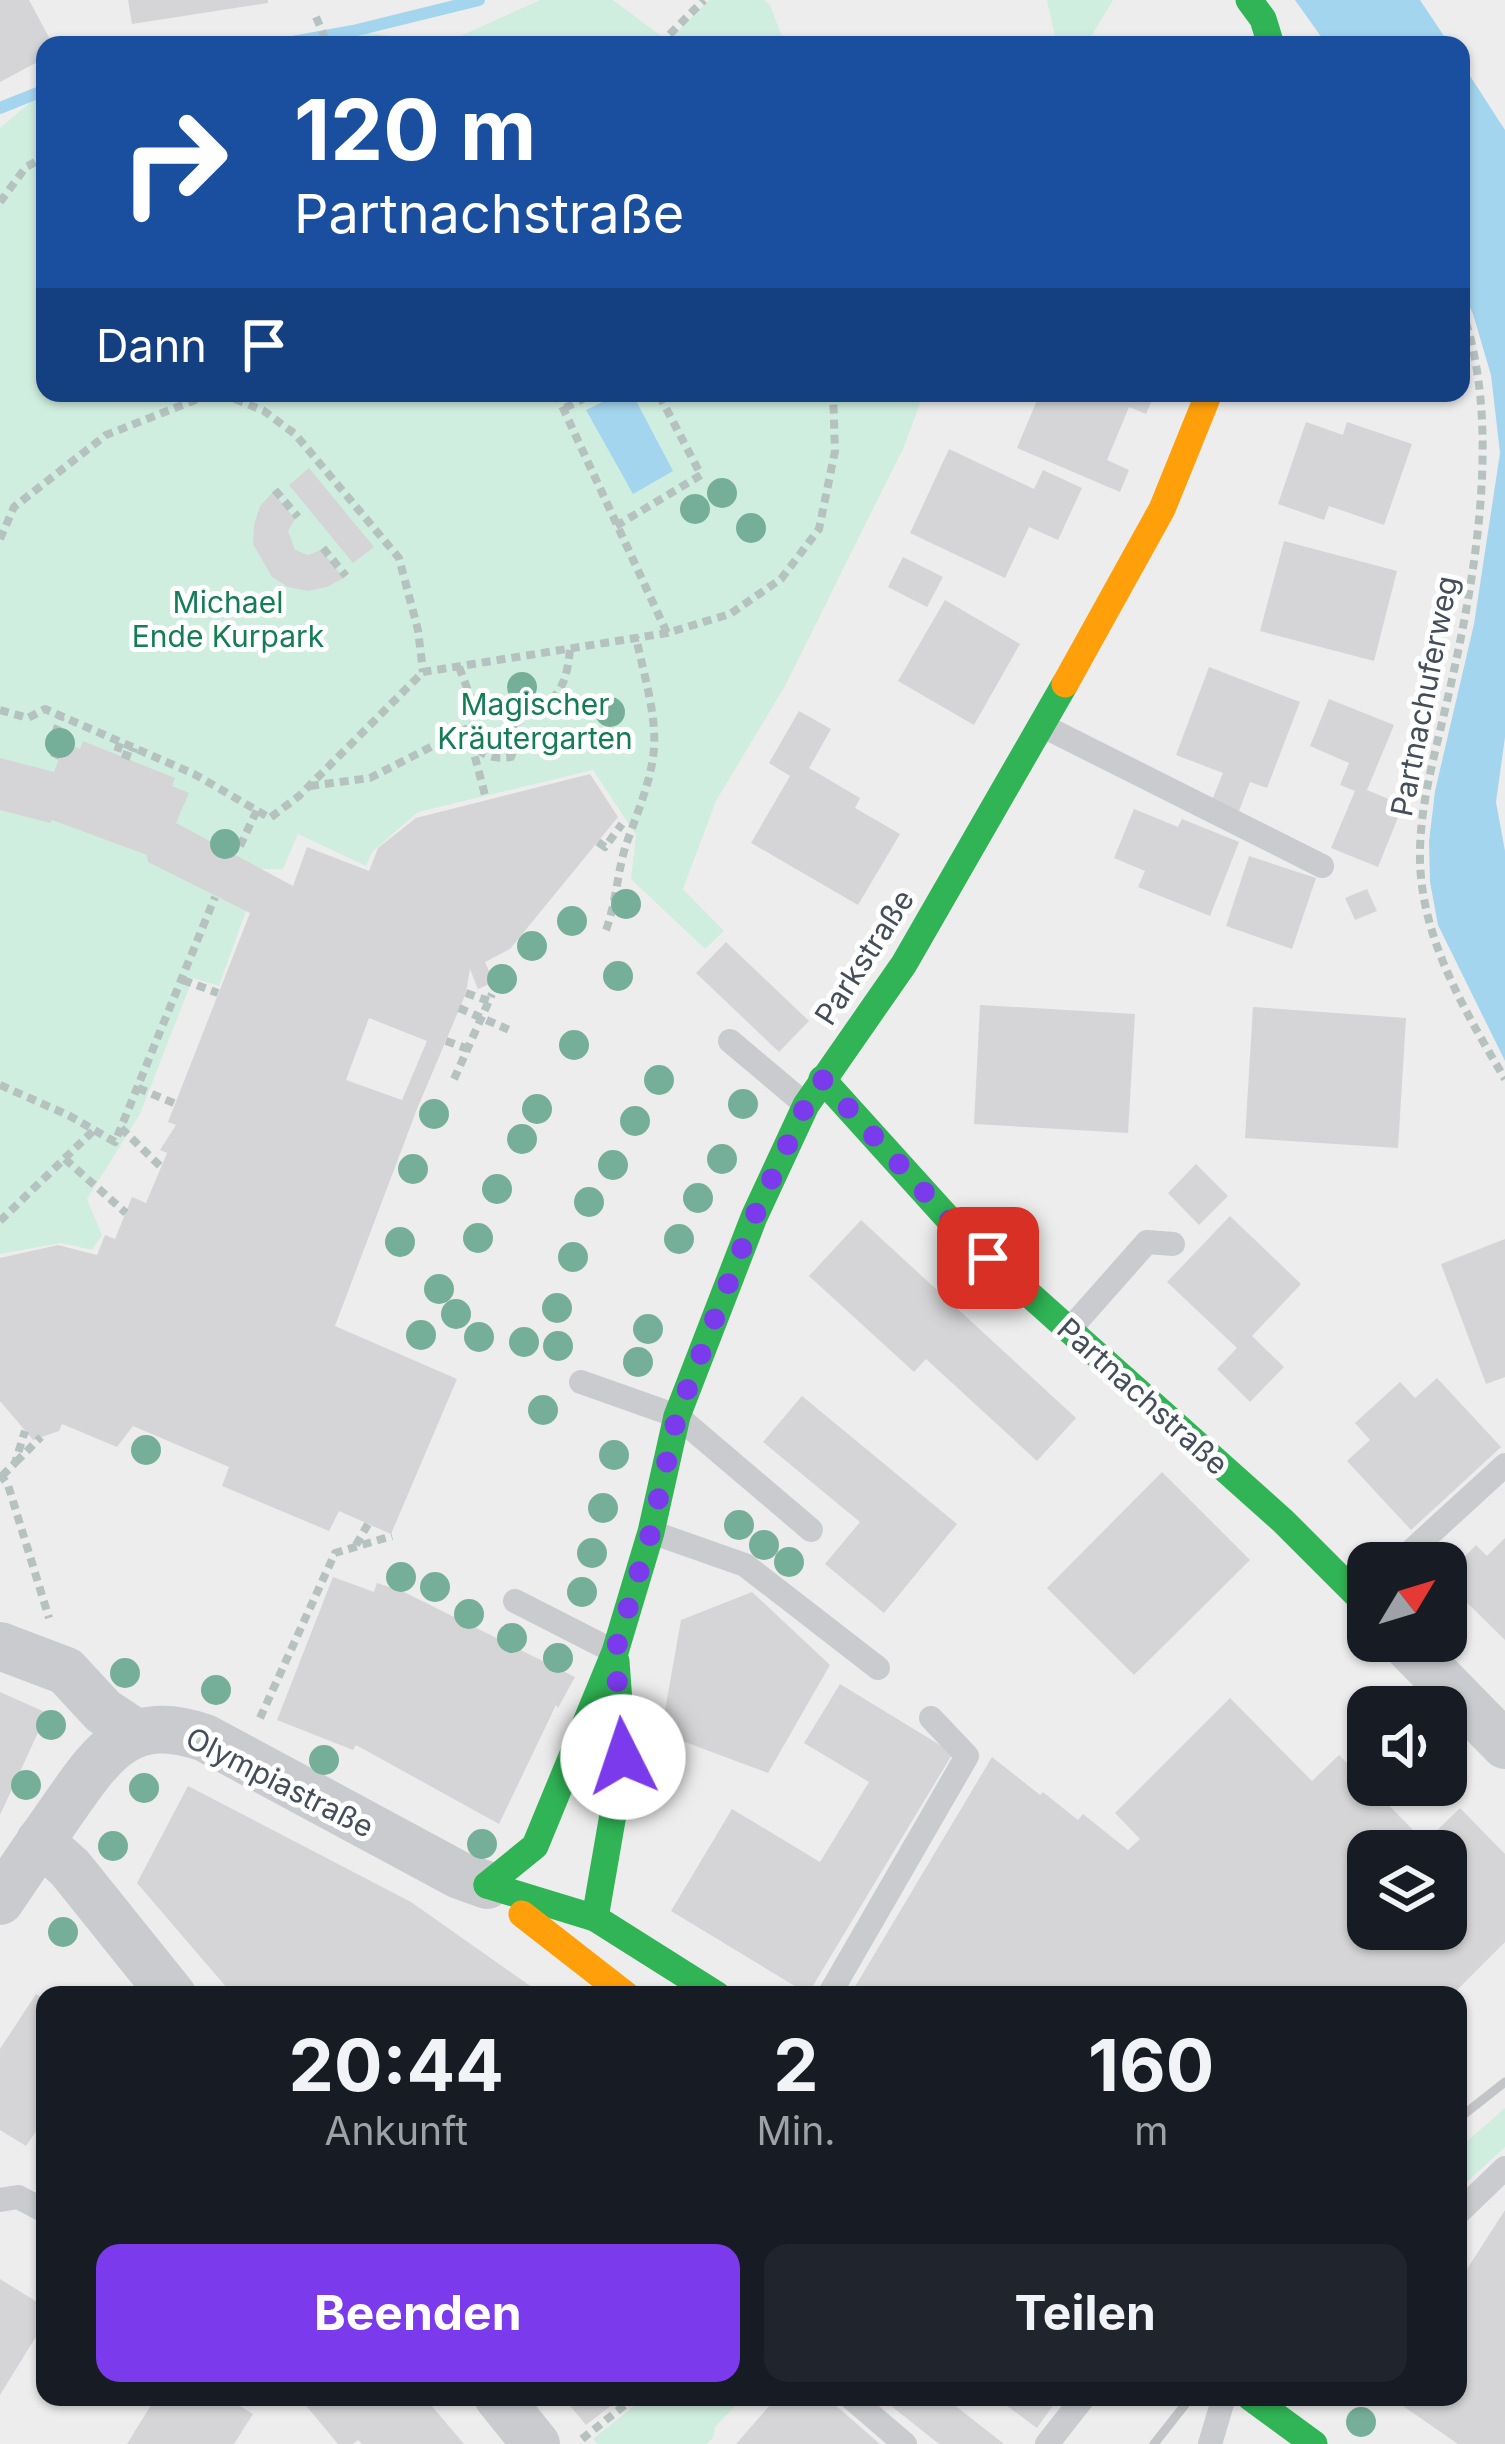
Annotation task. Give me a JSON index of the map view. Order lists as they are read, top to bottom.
{
  "streets": {
    "street": ["Parkstraße", "Partnachstraße", "Olympiastraße"],
    "path": ["Partnachuferweg"]
  },
  "crossings": [
    ["Parkstraße", "Partnachstraße"],
    ["Parkstraße", "Olympiastraße"]
  ],
  "parks": ["Michael Ende Kurpark", "Magischer Kräutergarten"],
  "north": "top right",
  "page": {
    "turn": ["120 m", "Partnachstraße"],
    "then": "Dann",
    "eta": [
      "20:44",
      "Ankunft",
      "2",
      "Min.",
      "160",
      "m"
    ],
    "buttons": ["Beenden", "Teilen"]
  }
}
